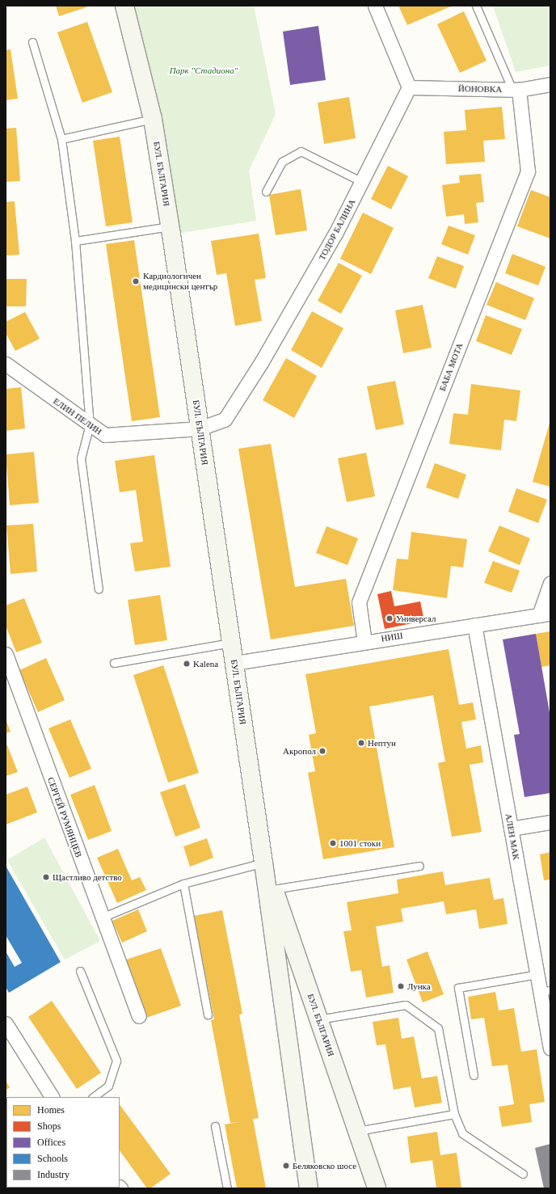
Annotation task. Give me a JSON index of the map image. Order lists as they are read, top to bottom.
{
  "streets": {
    "main road": ["БУЛ. БЪЛГАРИЯ"],
    "street": [
      "ЙОНОВКА",
      "ТОДОР БАЛИНА",
      "БАБА МОТА",
      "ЕЛИН ПЕЛИН",
      "НИШ",
      "СЕРГЕЙ РУМЯНЦЕВ",
      "АЛЕН МАК"
    ]
  },
  "crossings": [
    ["ЙОНОВКА", "ТОДОР БАЛИНА"],
    ["ЙОНОВКА", "БАБА МОТА"],
    ["БУЛ. БЪЛГАРИЯ", "ТОДОР БАЛИНА"],
    ["БУЛ. БЪЛГАРИЯ", "ЕЛИН ПЕЛИН"],
    ["БУЛ. БЪЛГАРИЯ", "НИШ"],
    ["ТОДОР БАЛИНА", "ЕЛИН ПЕЛИН"],
    ["БАБА МОТА", "НИШ"],
    ["НИШ", "АЛЕН МАК"]
  ],
  "parks": ["Парк \"Стадиона\""],
  "places": [
    "Кардиологичен медицински център",
    "Универсал",
    "Kalena",
    "Нептун",
    "Акропол",
    "1001 стоки",
    "Щастливо детство",
    "Лунка",
    "Беляковско шосе"
  ],
  "legend": [
    "Homes",
    "Shops",
    "Offices",
    "Schools",
    "Industry"
  ]
}
